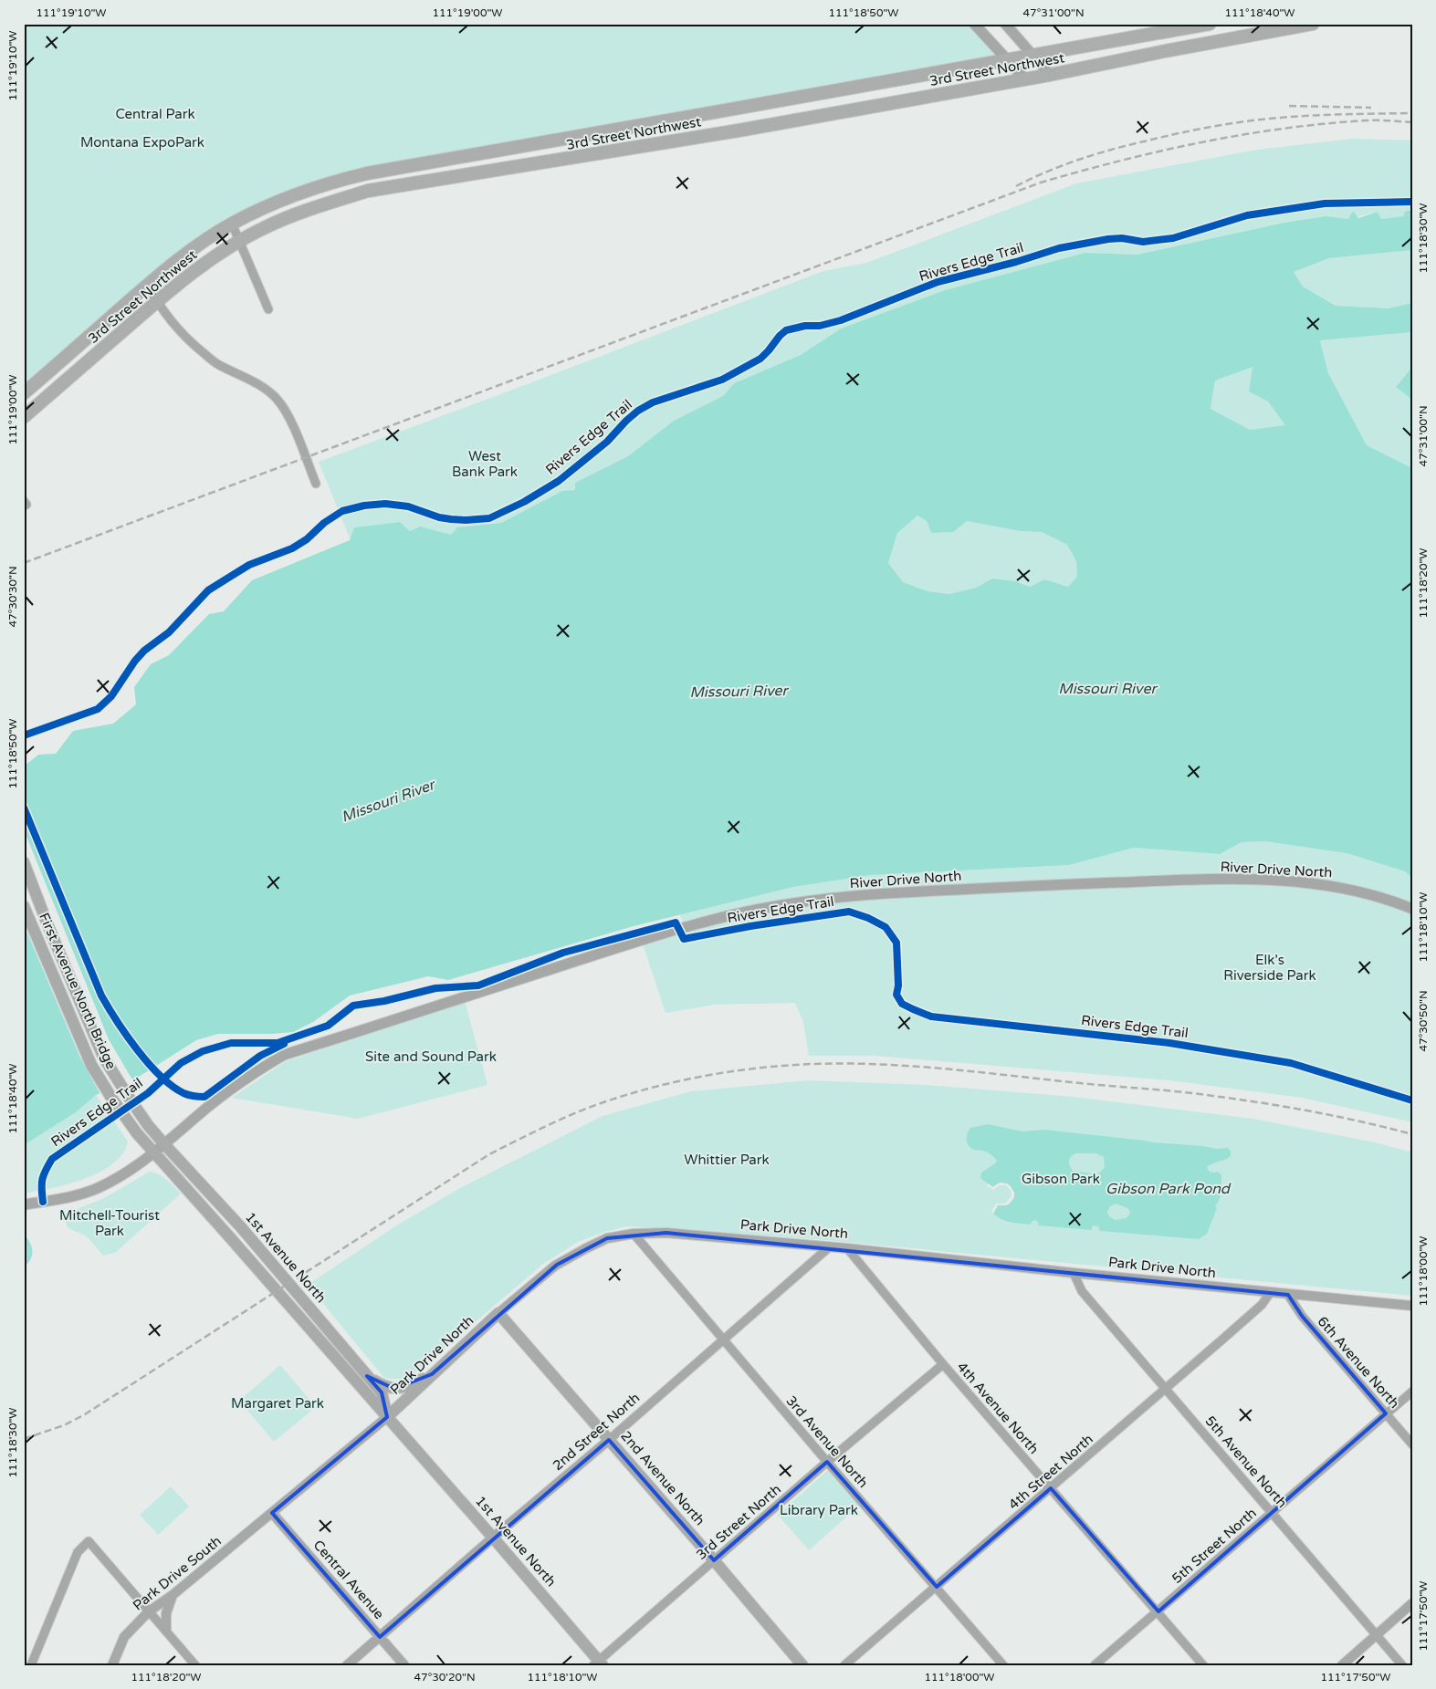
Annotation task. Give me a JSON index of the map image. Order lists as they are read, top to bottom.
{
  "streets": {
    "highway": ["3rd Street Northwest"],
    "main road": [
      "River Drive North",
      "First Avenue North Bridge",
      "Park Drive North",
      "1st Avenue North",
      "2nd Avenue North"
    ],
    "street": [
      "6th Avenue North",
      "4th Avenue North",
      "2nd Street North",
      "3rd Avenue North",
      "5th Avenue North",
      "4th Street North",
      "3rd Street North",
      "5th Street North",
      "Park Drive South",
      "Central Avenue"
    ],
    "cycle path": ["Rivers Edge Trail"]
  },
  "crossings": [
    ["River Drive North", "1st Avenue North"],
    ["First Avenue North Bridge", "1st Avenue North"],
    ["Park Drive North", "1st Avenue North"],
    ["Park Drive North", "6th Avenue North"],
    ["Park Drive North", "4th Avenue North"],
    ["Park Drive North", "2nd Street North"],
    ["Park Drive North", "3rd Avenue North"],
    ["Park Drive North", "5th Avenue North"],
    ["Park Drive North", "4th Street North"],
    ["Park Drive North", "2nd Avenue North"],
    ["Park Drive North", "Park Drive South"],
    ["Park Drive North", "Central Avenue"],
    ["1st Avenue North", "2nd Street North"],
    ["1st Avenue North", "3rd Street North"],
    ["6th Avenue North", "5th Street North"],
    ["4th Avenue North", "4th Street North"],
    ["4th Avenue North", "3rd Street North"],
    ["4th Avenue North", "5th Street North"],
    ["2nd Street North", "3rd Avenue North"],
    ["2nd Street North", "2nd Avenue North"],
    ["2nd Street North", "Central Avenue"],
    ["3rd Avenue North", "4th Street North"],
    ["3rd Avenue North", "3rd Street North"],
    ["5th Avenue North", "4th Street North"],
    ["5th Avenue North", "5th Street North"],
    ["2nd Avenue North", "3rd Street North"],
    ["Park Drive South", "Central Avenue"]
  ],
  "water": ["Missouri River", "Gibson Park Pond"],
  "parks": [
    "Central Park",
    "Montana ExpoPark",
    "West Bank Park",
    "Elk's Riverside Park",
    "Site and Sound Park",
    "Whittier Park",
    "Gibson Park",
    "Mitchell-Tourist Park",
    "Margaret Park",
    "Library Park"
  ],
  "coordinates": [
    "111°19'10\"W",
    "111°19'00\"W",
    "111°18'50\"W",
    "47°31'00\"N",
    "111°18'40\"W",
    "111°18'30\"W",
    "111°18'20\"W",
    "47°30'30\"N",
    "111°18'10\"W",
    "47°30'50\"N",
    "111°18'00\"W",
    "111°17'50\"W",
    "47°30'20\"N"
  ]
}
